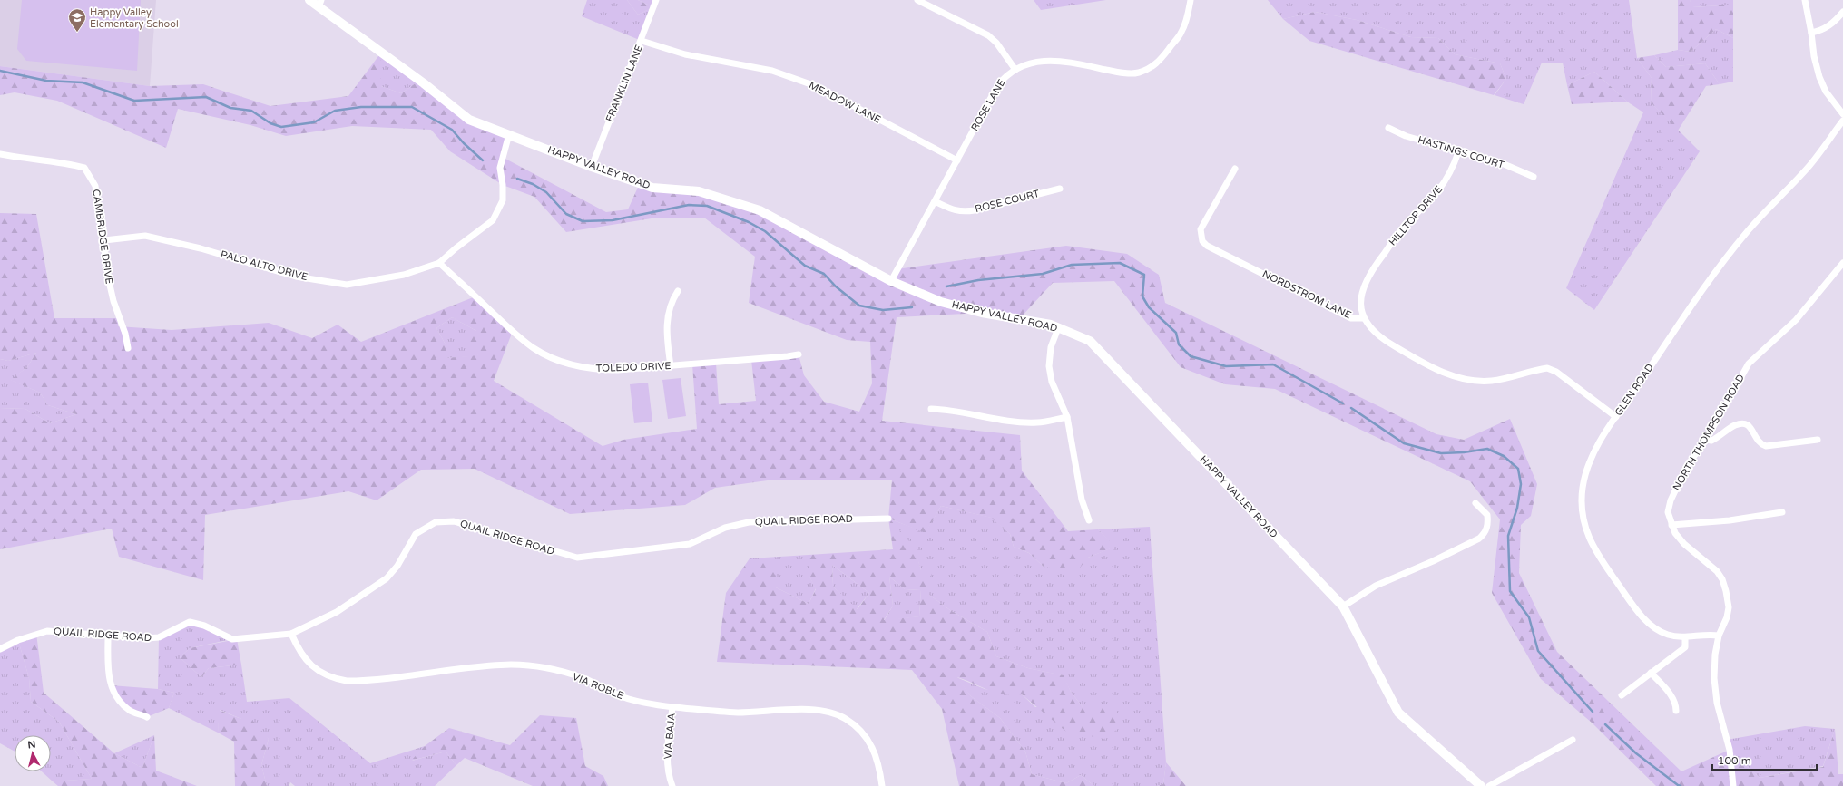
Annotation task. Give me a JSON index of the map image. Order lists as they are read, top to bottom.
{
  "streets": {
    "street": [
      "FRANKLIN LANE",
      "MEADOW LANE",
      "ROSE LANE",
      "HASTINGS COURT",
      "HAPPY VALLEY ROAD",
      "ROSE COURT",
      "HILLTOP DRIVE",
      "CAMBRIDGE DRIVE",
      "PALO ALTO DRIVE",
      "NORDSTROM LANE",
      "TOLEDO DRIVE",
      "GLEN ROAD",
      "NORTH THOMPSON ROAD",
      "QUAIL RIDGE ROAD",
      "VIA ROBLE",
      "VIA BAJA"
    ]
  },
  "crossings": [
    ["FRANKLIN LANE", "MEADOW LANE"],
    ["FRANKLIN LANE", "HAPPY VALLEY ROAD"],
    ["MEADOW LANE", "ROSE LANE"],
    ["ROSE LANE", "HAPPY VALLEY ROAD"],
    ["ROSE LANE", "ROSE COURT"],
    ["HASTINGS COURT", "HILLTOP DRIVE"],
    ["HAPPY VALLEY ROAD", "PALO ALTO DRIVE"],
    ["HILLTOP DRIVE", "NORDSTROM LANE"],
    ["CAMBRIDGE DRIVE", "PALO ALTO DRIVE"],
    ["PALO ALTO DRIVE", "TOLEDO DRIVE"],
    ["NORDSTROM LANE", "GLEN ROAD"],
    ["GLEN ROAD", "NORTH THOMPSON ROAD"],
    ["QUAIL RIDGE ROAD", "VIA ROBLE"],
    ["VIA ROBLE", "VIA BAJA"]
  ],
  "places": {
    "school or university": ["Happy Valley Elementary School"]
  },
  "scale_bar": "100 m",
  "north": "top"
}
